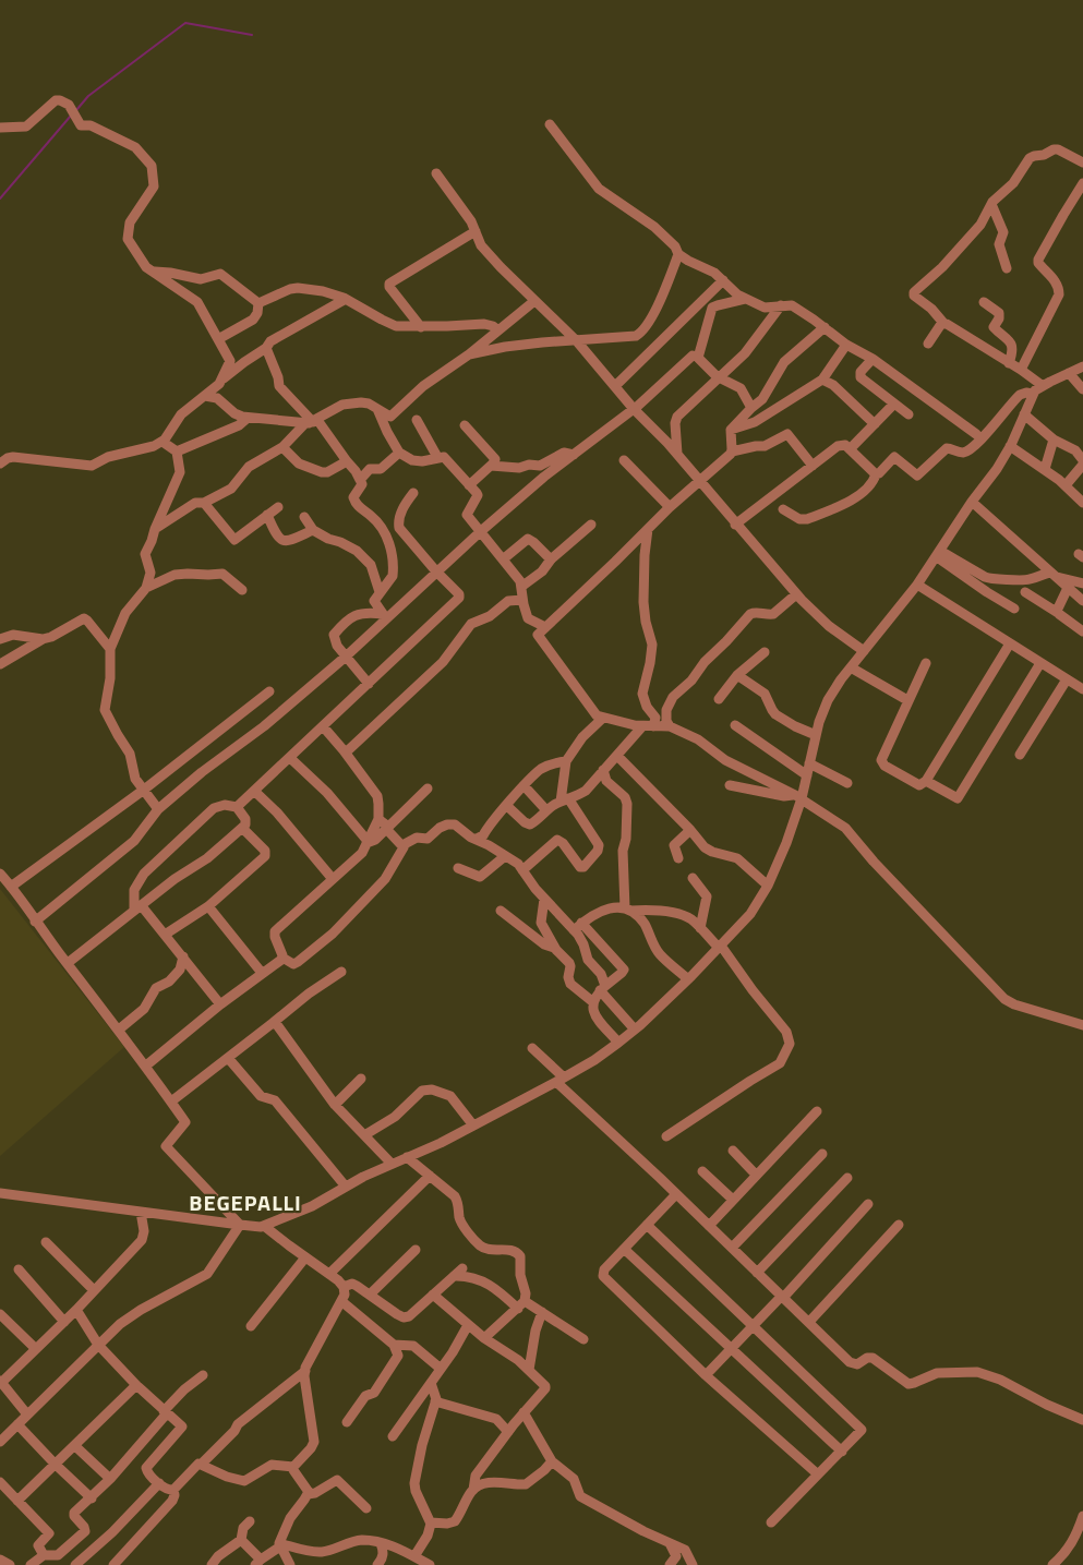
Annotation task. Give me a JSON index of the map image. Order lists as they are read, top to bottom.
{
  "districts": ["BEGEPALLI"]
}
